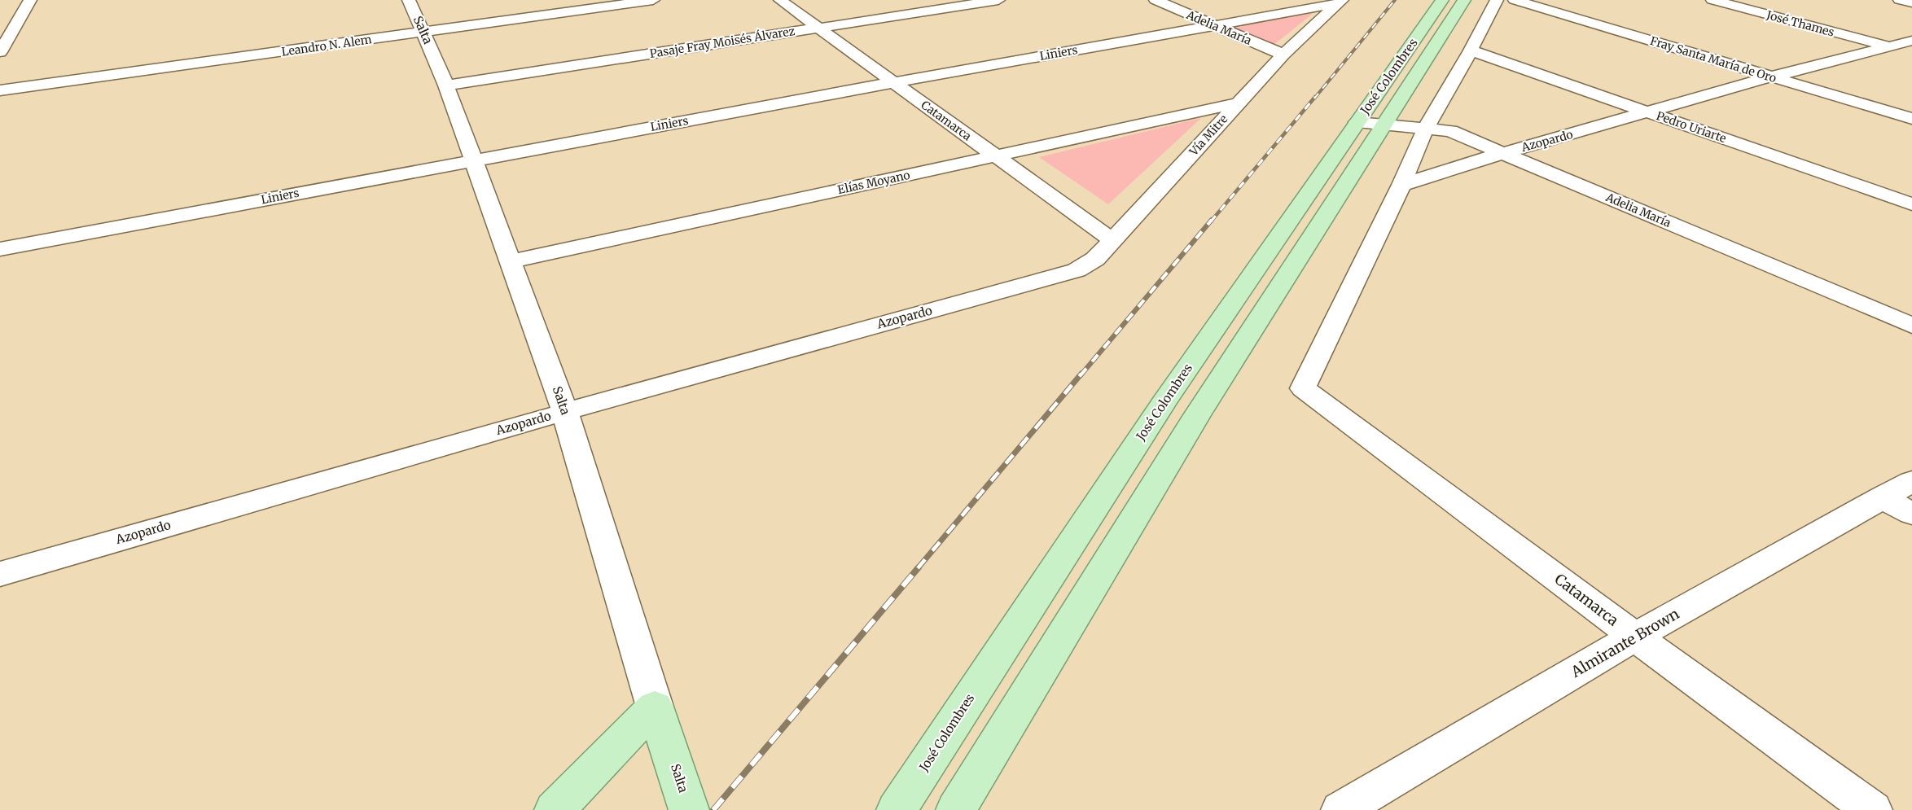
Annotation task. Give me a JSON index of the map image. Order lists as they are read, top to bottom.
{
  "streets": {
    "main road": ["Salta", "José Colombres"],
    "street": [
      "José Thames",
      "Adelia María",
      "Pasaje Fray Moisés Álvarez",
      "Leandro N. Alem",
      "Liniers",
      "Fray Santa María de Oro",
      "Catamarca",
      "Pedro Uriarte",
      "Vía Mitre",
      "Azopardo",
      "Elías Moyano",
      "Almirante Brown"
    ]
  },
  "crossings": [
    ["José Thames", "Azopardo"],
    ["Adelia María", "Liniers"],
    ["Adelia María", "José Colombres"],
    ["Adelia María", "Vía Mitre"],
    ["Adelia María", "Azopardo"],
    ["Salta", "Pasaje Fray Moisés Álvarez"],
    ["Salta", "Leandro N. Alem"],
    ["Salta", "Liniers"],
    ["Salta", "Azopardo"],
    ["Salta", "Elías Moyano"],
    ["Pasaje Fray Moisés Álvarez", "Catamarca"],
    ["Liniers", "Catamarca"],
    ["Liniers", "Vía Mitre"],
    ["Fray Santa María de Oro", "Azopardo"],
    ["Catamarca", "Vía Mitre"],
    ["Catamarca", "Azopardo"],
    ["Catamarca", "Elías Moyano"],
    ["Catamarca", "Almirante Brown"],
    ["Pedro Uriarte", "Azopardo"],
    ["Vía Mitre", "Azopardo"],
    ["Vía Mitre", "Elías Moyano"]
  ]
}
